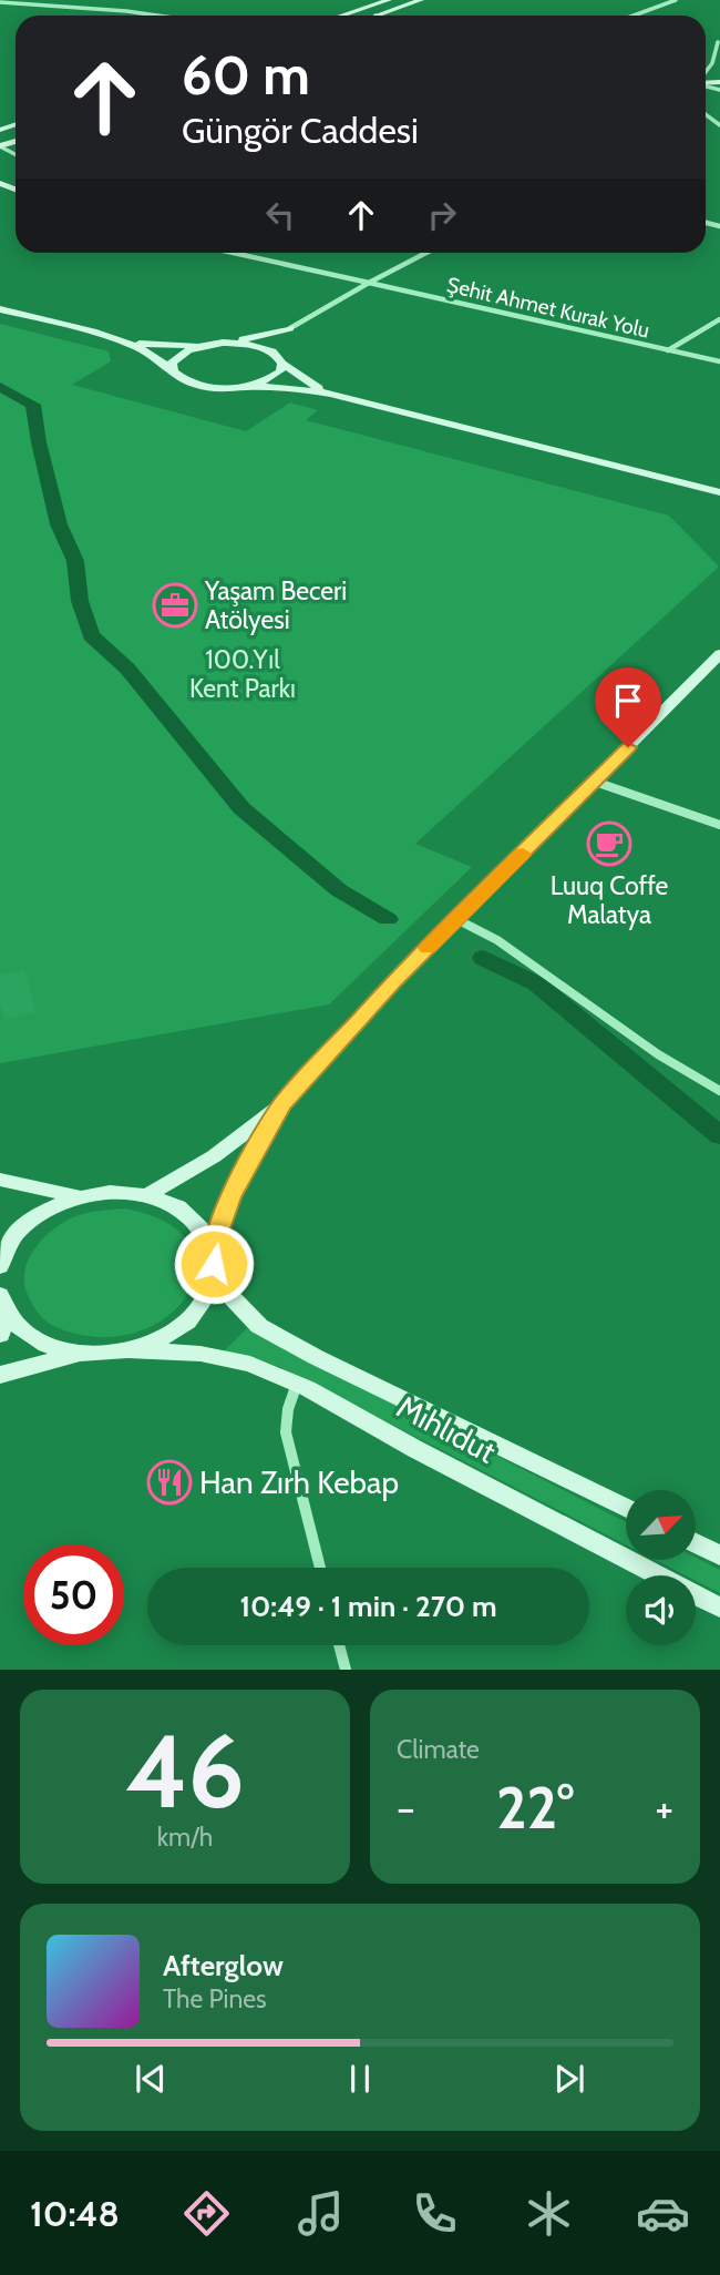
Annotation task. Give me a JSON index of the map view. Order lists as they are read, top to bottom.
{
  "streets": {
    "main road": ["Mıhlıdut"],
    "street": ["Şehit Ahmet Kurak Yolu"]
  },
  "parks": ["100.Yıl Kent Parkı"],
  "places": {
    "office": ["Yaşam Beceri Atölyesi"],
    "cafe": ["Luuq Coffe Malatya"],
    "restaurant": ["Han Zırh Kebap"]
  },
  "north": "top right",
  "page": {
    "turn": ["60 m", "Güngör Caddesi"],
    "limit": "50",
    "trip": "10:49 · 1 min · 270 m",
    "tile": [
      ["46", "km/h"],
      "Climate"
    ],
    "heat": ["−", "22°", "+"],
    "song": ["Afterglow", "The Pines"],
    "tabs": "10:48"
  }
}
